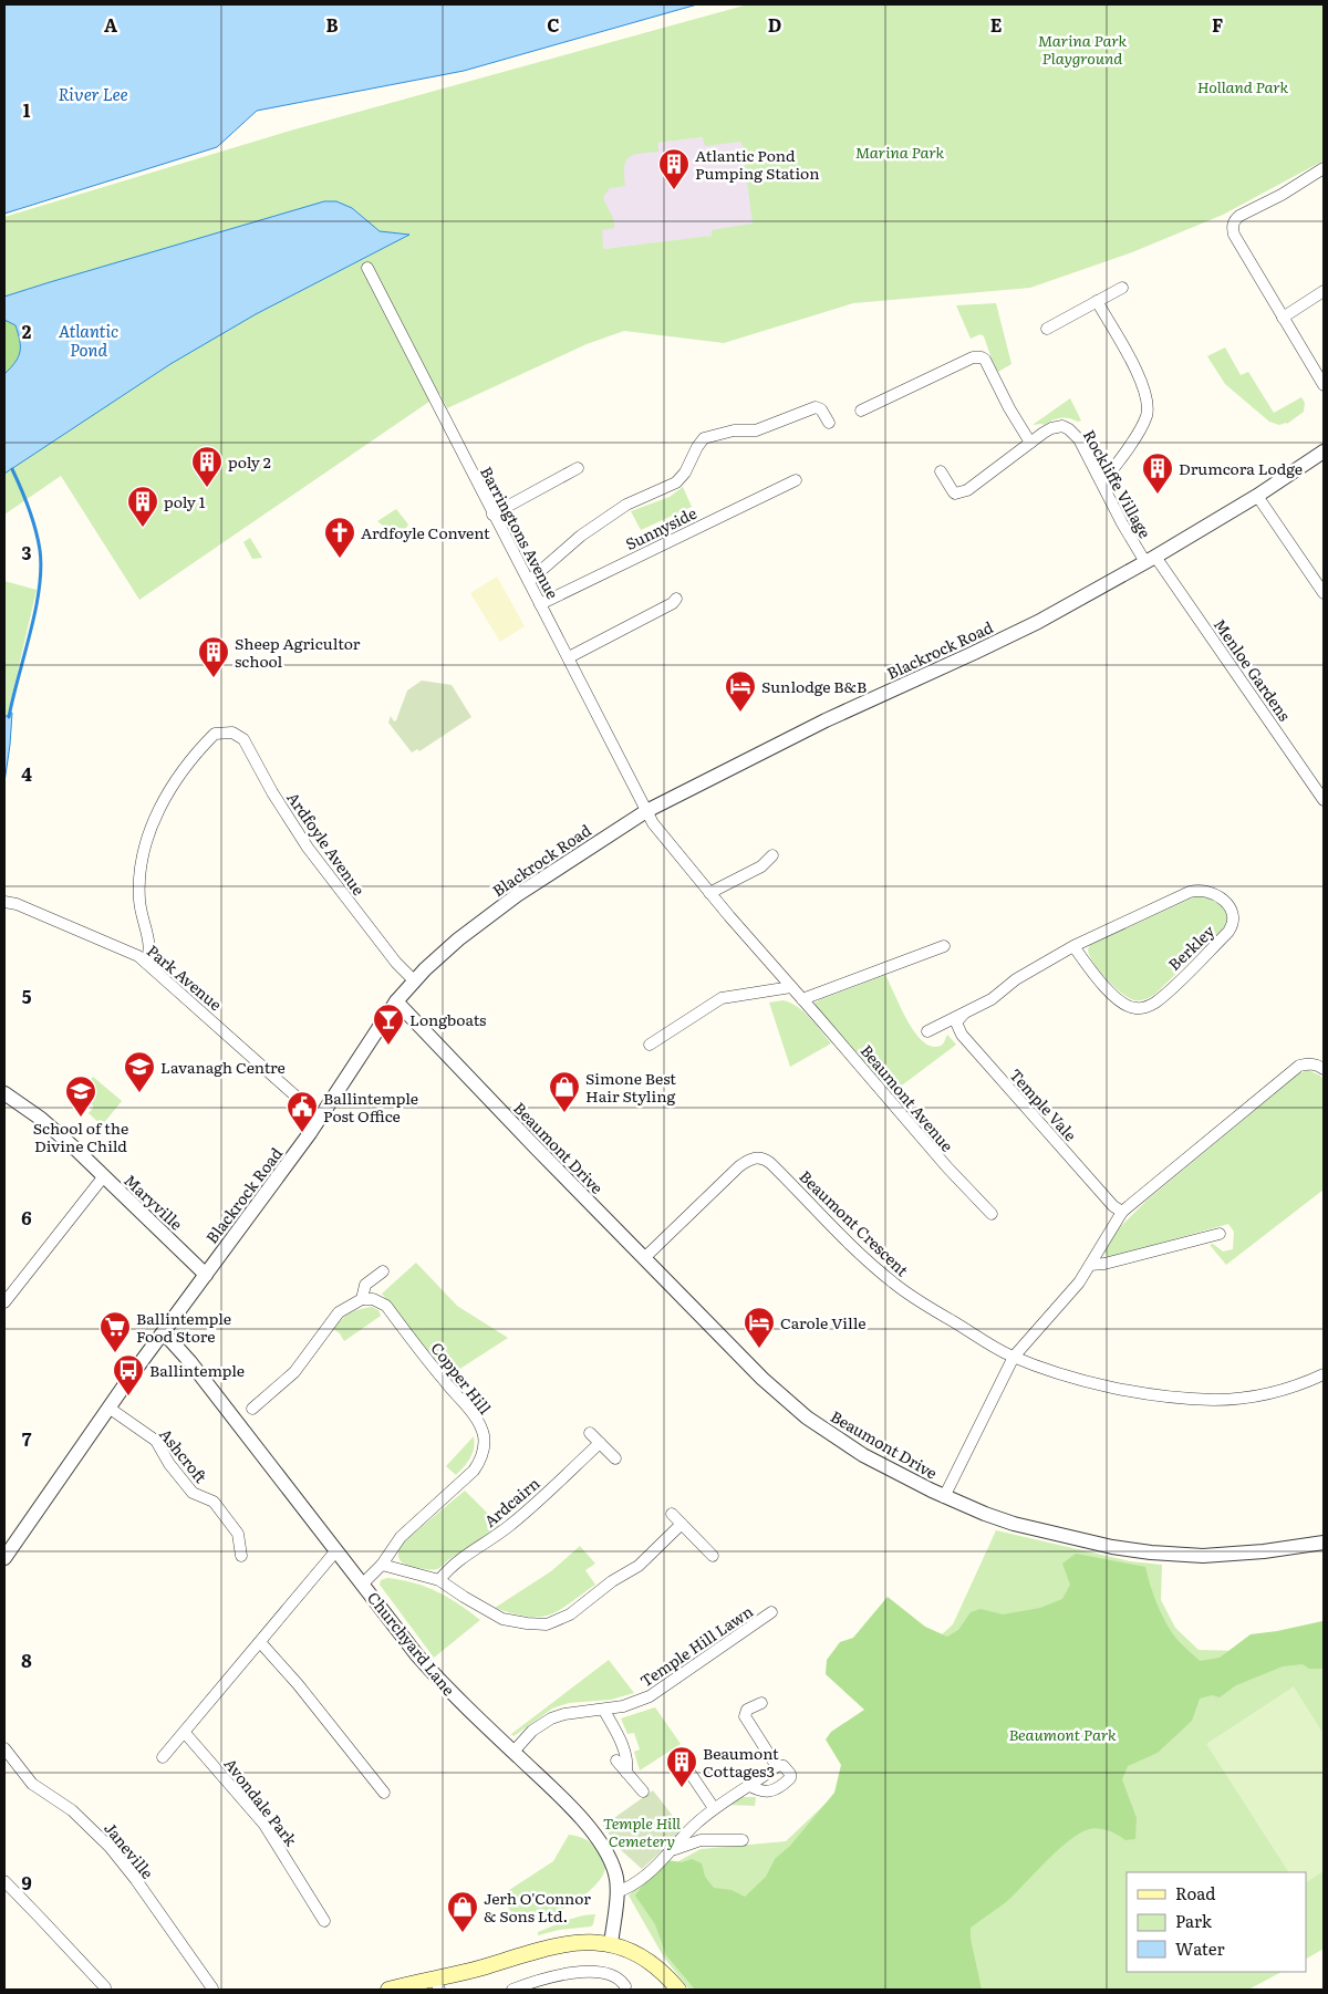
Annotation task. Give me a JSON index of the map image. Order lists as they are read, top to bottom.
{
  "streets": {
    "street": [
      "Rockliffe Village",
      "Sunnyside",
      "Barringtons Avenue",
      "Blackrock Road",
      "Menloe Gardens",
      "Ardfoyle Avenue",
      "Berkley",
      "Park Avenue",
      "Beaumont Avenue",
      "Temple Vale",
      "Beaumont Drive",
      "Maryville",
      "Beaumont Crescent",
      "Copper Hill",
      "Ashcroft",
      "Ardcairn",
      "Churchyard Lane",
      "Temple Hill Lawn",
      "Avondale Park",
      "Janeville"
    ]
  },
  "crossings": [
    ["Rockliffe Village", "Blackrock Road"],
    ["Rockliffe Village", "Menloe Gardens"],
    ["Sunnyside", "Barringtons Avenue"],
    ["Barringtons Avenue", "Blackrock Road"],
    ["Barringtons Avenue", "Beaumont Avenue"],
    ["Blackrock Road", "Menloe Gardens"],
    ["Blackrock Road", "Ardfoyle Avenue"],
    ["Blackrock Road", "Park Avenue"],
    ["Blackrock Road", "Beaumont Avenue"],
    ["Blackrock Road", "Beaumont Drive"],
    ["Blackrock Road", "Maryville"],
    ["Blackrock Road", "Ashcroft"],
    ["Blackrock Road", "Churchyard Lane"],
    ["Ardfoyle Avenue", "Park Avenue"],
    ["Berkley", "Temple Vale"],
    ["Beaumont Drive", "Beaumont Crescent"],
    ["Copper Hill", "Churchyard Lane"],
    ["Churchyard Lane", "Temple Hill Lawn"]
  ],
  "water": ["River Lee", "Atlantic Pond"],
  "parks": [
    "Marina Park Playground",
    "Holland Park",
    "Marina Park",
    "Beaumont Park",
    "Temple Hill Cemetery"
  ],
  "places": {
    "building": [
      "Atlantic Pond Pumping Station",
      "poly 2",
      "Drumcora Lodge",
      "poly 1",
      "Sheep Agricultor school",
      "Beaumont Cottages3"
    ],
    "church": ["Ardfoyle Convent"],
    "hotel": ["Sunlodge B&B", "Carole Ville"],
    "bar": ["Longboats"],
    "school or university": ["Lavanagh Centre", "School of the Divine Child"],
    "shop": ["Simone Best Hair Styling", "Jerh O'Connor & Sons Ltd."],
    "public building": ["Ballintemple Post Office"],
    "supermarket": ["Ballintemple Food Store"],
    "bus stop": ["Ballintemple"]
  },
  "legend": ["Road", "Park", "Water"],
  "grid": {
    "columns": [
      "A",
      "B",
      "C",
      "D",
      "E",
      "F"
    ],
    "rows": [
      "1",
      "2",
      "3",
      "4",
      "5",
      "6",
      "7",
      "8",
      "9"
    ]
  }
}
